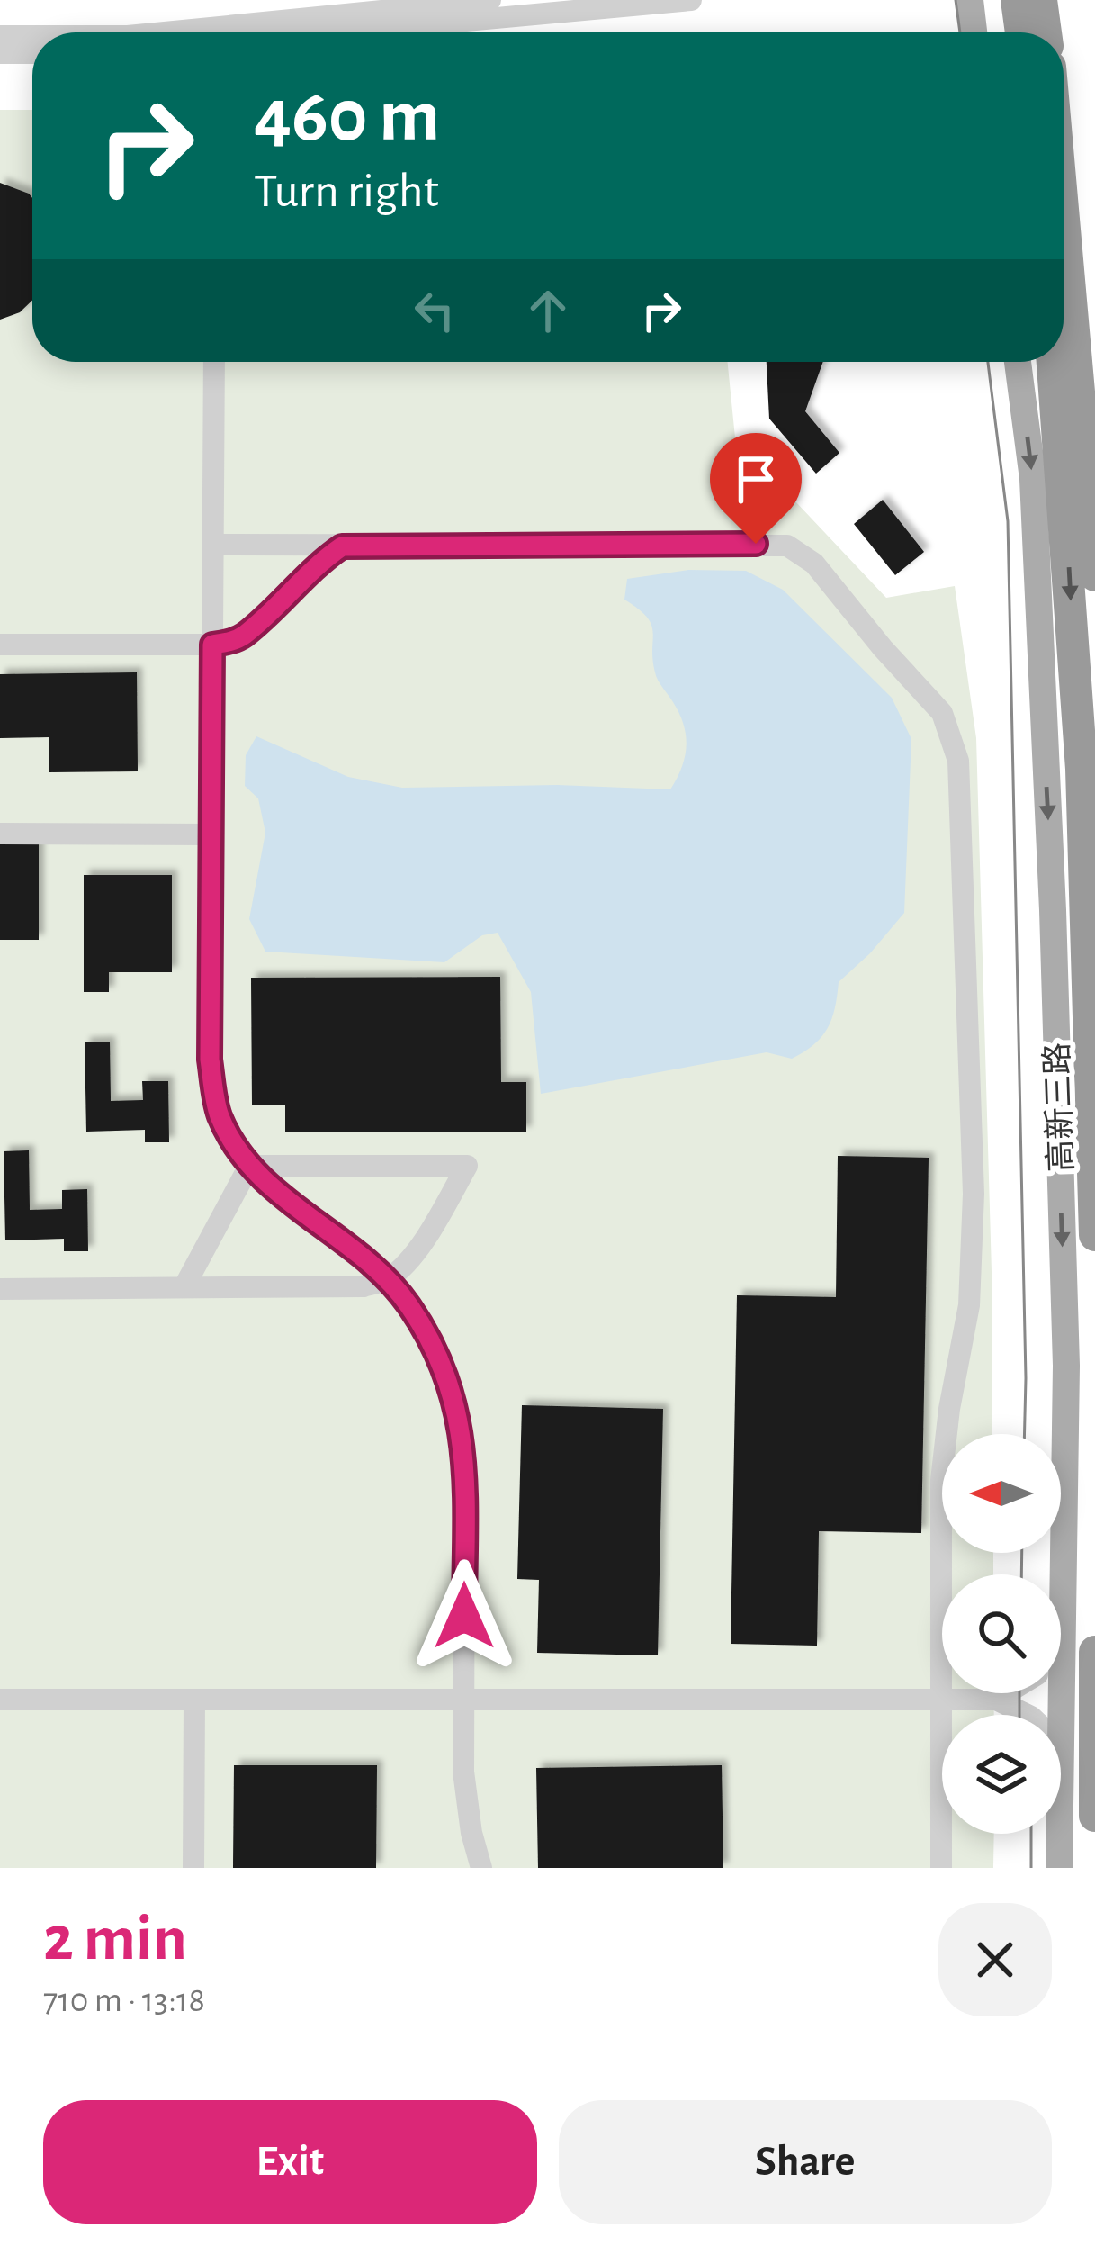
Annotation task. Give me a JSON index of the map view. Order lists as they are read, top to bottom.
{
  "streets": {
    "highway": ["高新三路"]
  },
  "one_way": ["高新三路"],
  "north": "left",
  "page": {
    "turn": ["460 m", "Turn right"],
    "heading": ["2 min", "710 m · 13:18"],
    "buttons": ["Exit", "Share"]
  }
}
